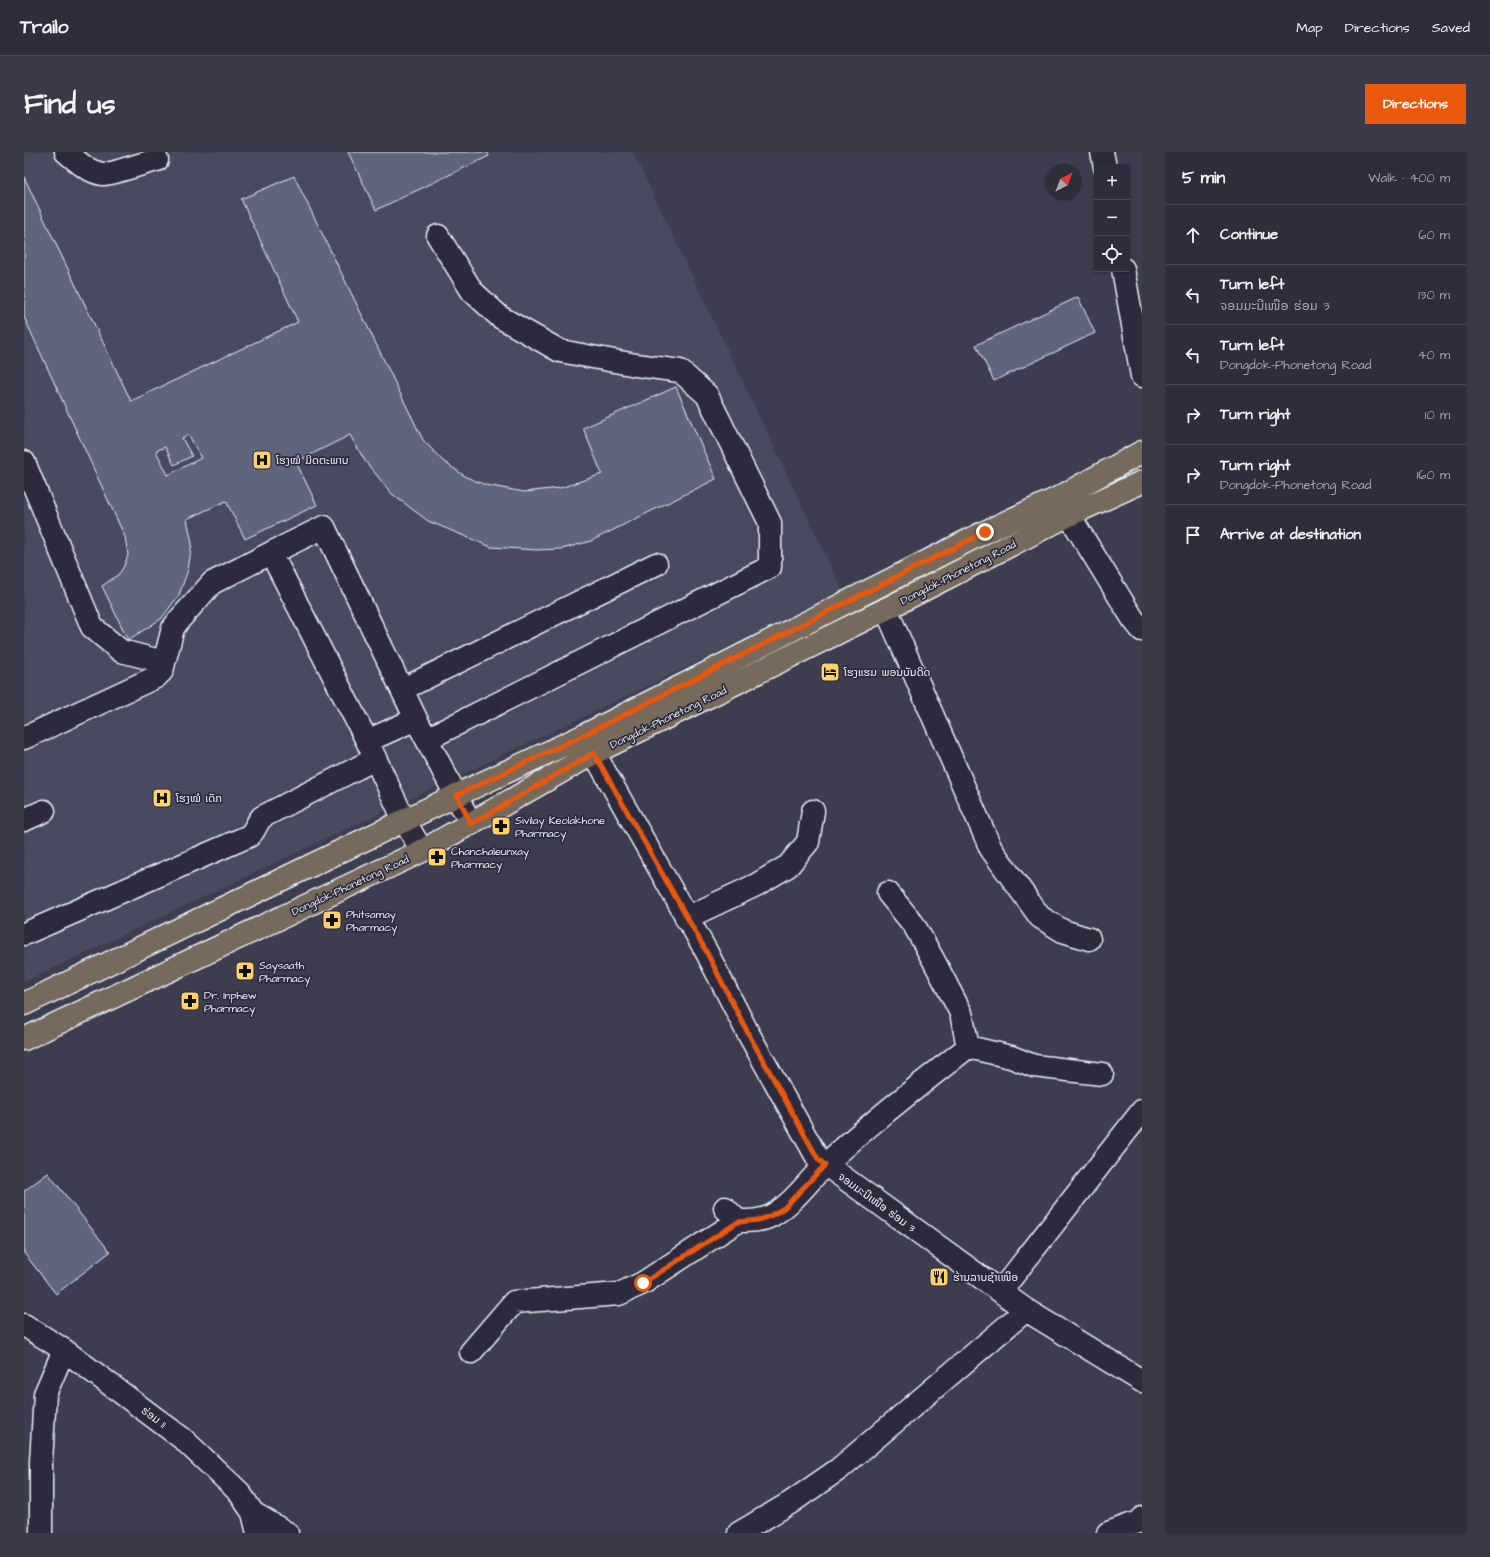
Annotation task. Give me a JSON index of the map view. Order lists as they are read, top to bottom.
{
  "streets": {
    "main road": ["Dongdok-Phonetong Road"],
    "street": ["ຈອມມະນີເໜືອ ຮ່ອມ 3", "ຮ່ອມ 11"]
  },
  "crossings": [
    ["Dongdok-Phonetong Road", "ຈອມມະນີເໜືອ ຮ່ອມ 3"]
  ],
  "places": {
    "hospital": ["ໂຮງໝໍ ມິດຕະພາບ", "ໂຮງໝໍ ເດັກ"],
    "hotel": ["ໂຮງແຮມ ພອນບັນດິດ"],
    "pharmacy": [
      "Sivilay Keolakhone Pharmacy",
      "Chanchaleunxay Pharmacy",
      "Phitsamay Pharmacy",
      "Saysaath Pharmacy",
      "Dr. Inphew Pharmacy"
    ],
    "restaurant": ["ຮ້ານລາບຊຳເໜືອ"]
  },
  "north": "top right",
  "page": {
    "header": "Trailo",
    "nav": ["Map", "Directions", "Saved"],
    "buttons": "Directions",
    "title": "Find us",
    "heading": ["5 min", "Walk · 400 m"],
    "map_buttons": ["+", "−"],
    "list": [
      ["Continue", "60 m"],
      ["Turn left", "ຈອມມະນີເໜືອ ຮ່ອມ 3", "130 m"],
      ["Turn left", "Dongdok-Phonetong Road", "40 m"],
      ["Turn right", "10 m"],
      ["Turn right", "Dongdok-Phonetong Road", "160 m"],
      "Arrive at destination"
    ]
  }
}
